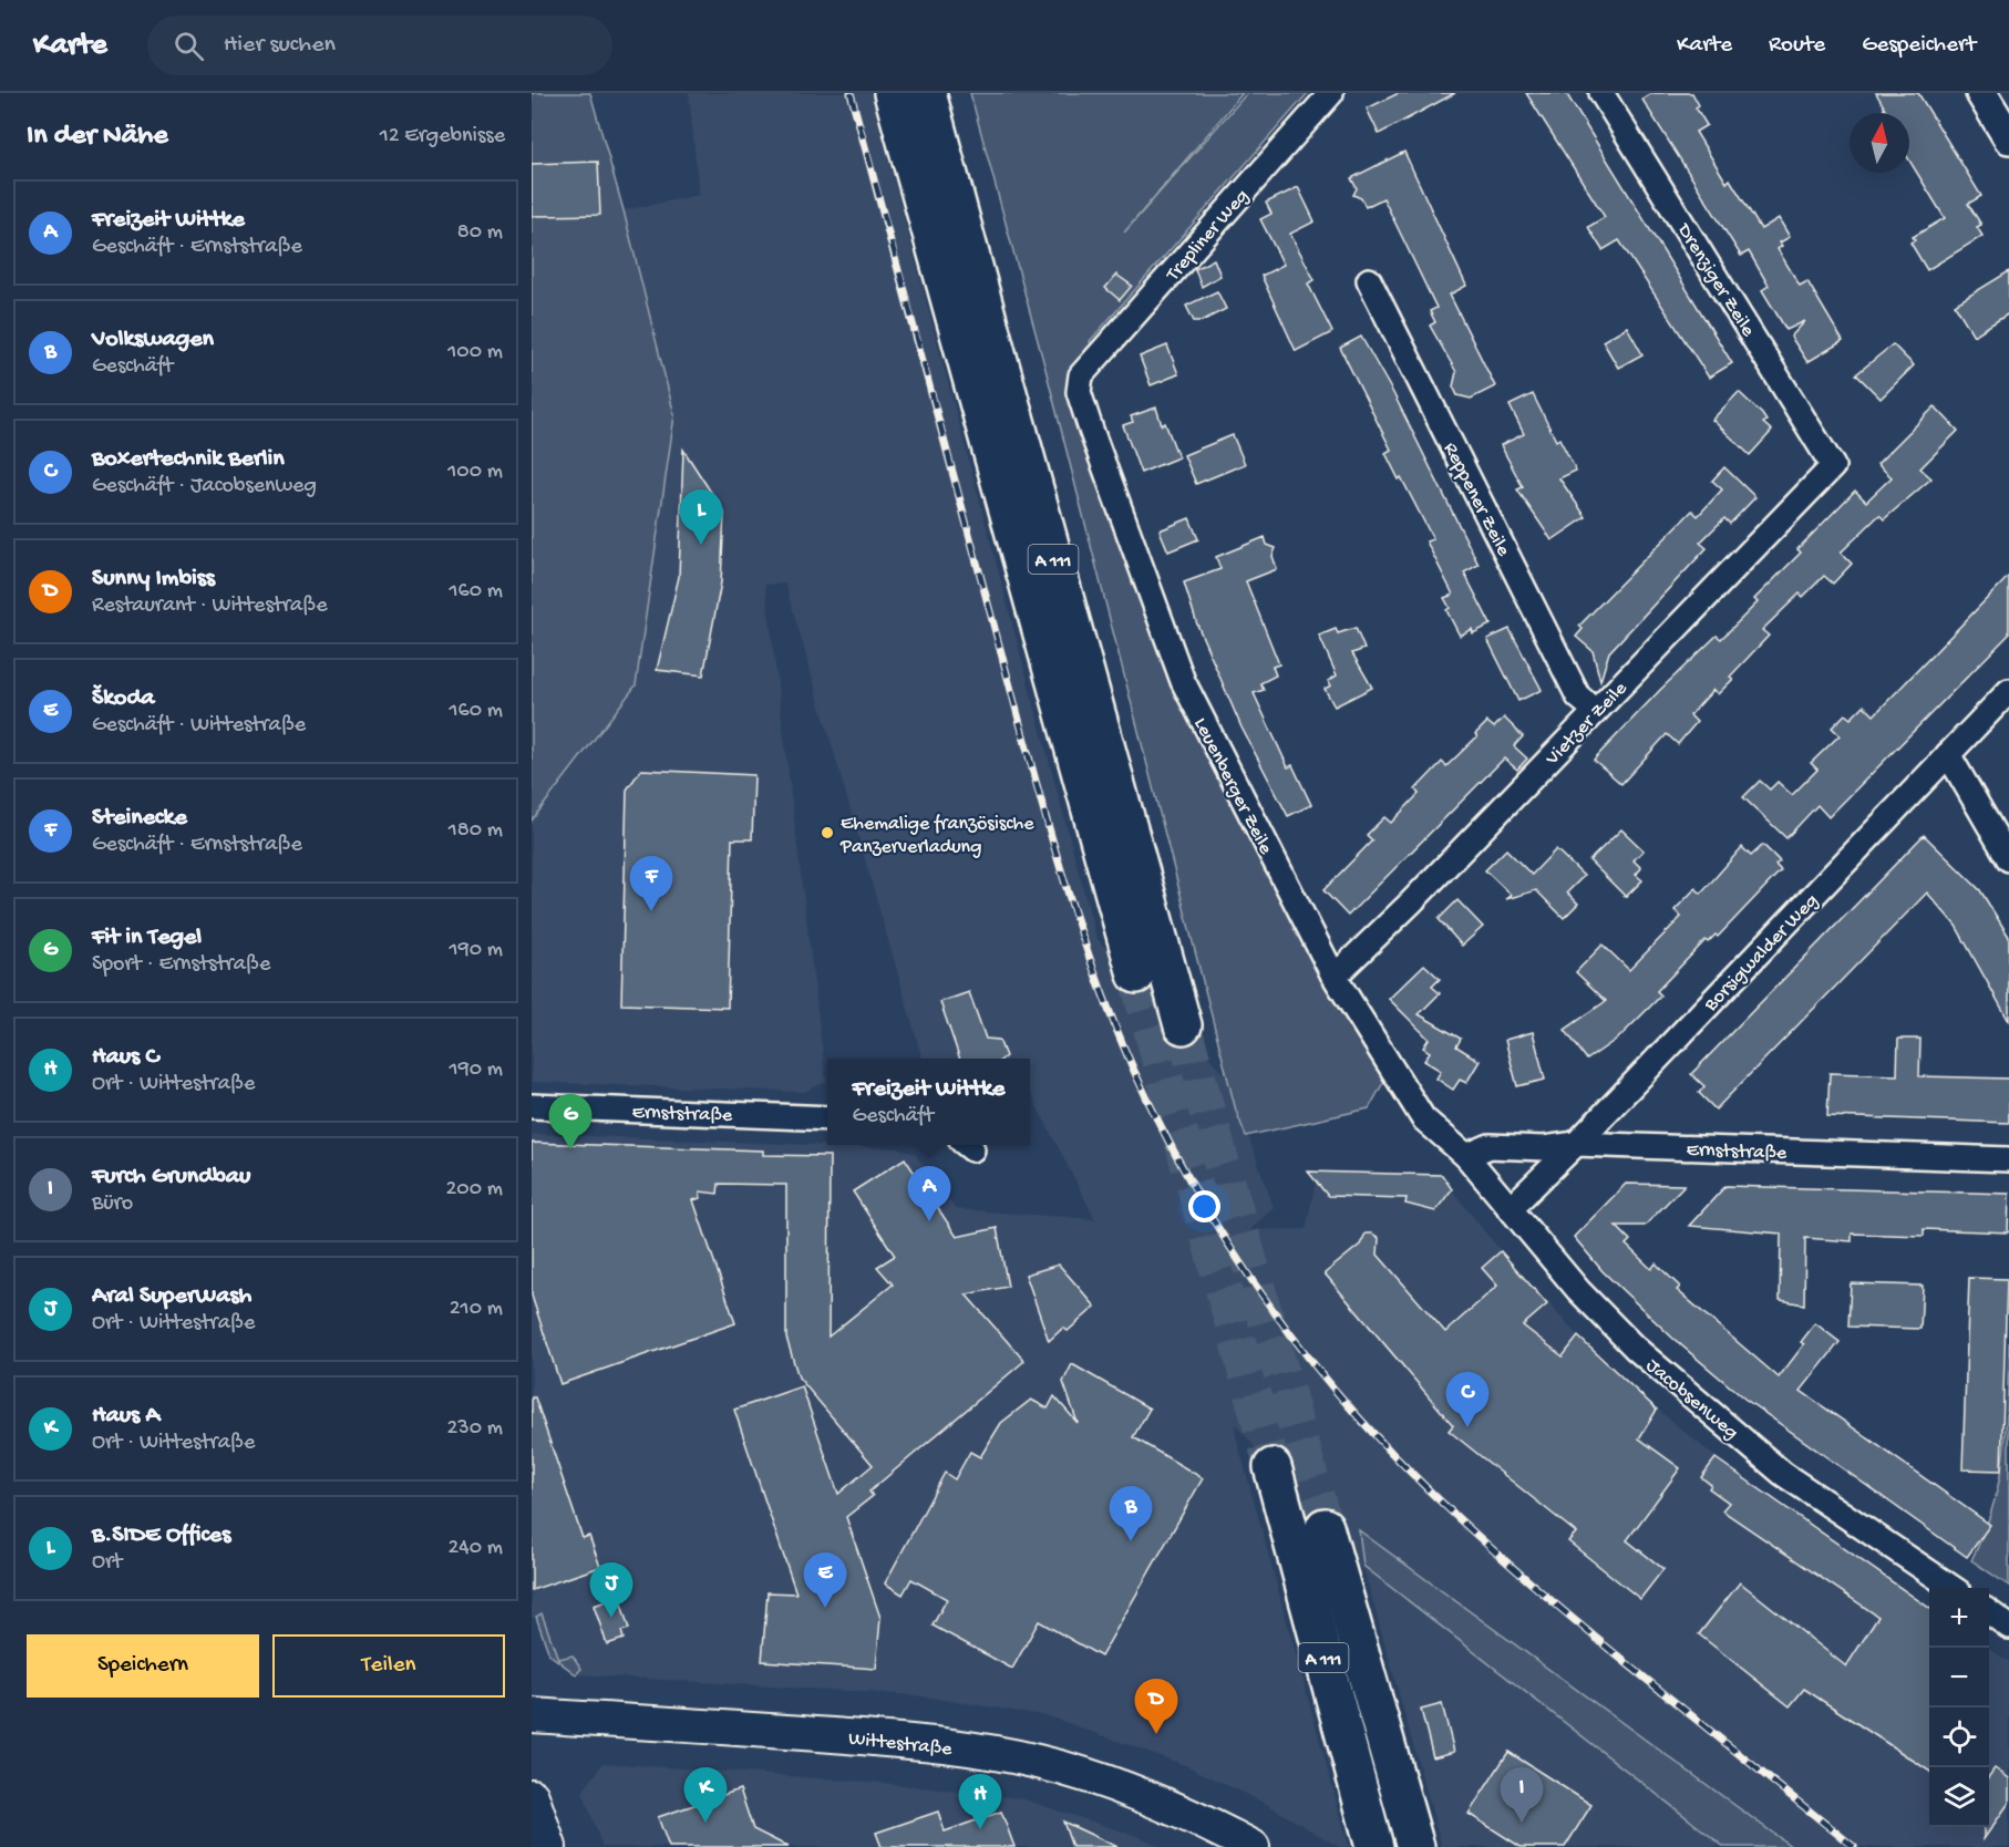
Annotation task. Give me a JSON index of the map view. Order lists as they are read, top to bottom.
{
  "streets": {
    "highway": ["A 111"],
    "main road": ["Wittestraße"],
    "street": [
      "Trepliner Weg",
      "Drenziger Zeile",
      "Reppener Zeile",
      "Vietzer Zeile",
      "Leuenberger Zeile",
      "Borsigwalder Weg",
      "Ernststraße",
      "Jacobsenweg"
    ]
  },
  "crossings": [
    ["Trepliner Weg", "Leuenberger Zeile"],
    ["Drenziger Zeile", "Vietzer Zeile"],
    ["Reppener Zeile", "Vietzer Zeile"],
    ["Vietzer Zeile", "Leuenberger Zeile"],
    ["Leuenberger Zeile", "Ernststraße"],
    ["Leuenberger Zeile", "Jacobsenweg"],
    ["Borsigwalder Weg", "Ernststraße"],
    ["Borsigwalder Weg", "Jacobsenweg"],
    ["Ernststraße", "Jacobsenweg"]
  ],
  "places": ["Ehemalige französische Panzerverladung"],
  "north": "top",
  "page": {
    "header": "Karte",
    "search": "Hier suchen",
    "nav": ["Karte", "Route", "Gespeichert"],
    "heading": ["In der Nähe", "12 Ergebnisse"],
    "list": [
      {
        "mark": "A",
        "name": "Freizeit Wittke",
        "note": "Geschäft · Ernststraße",
        "value": "80 m"
      },
      {
        "mark": "B",
        "name": "Volkswagen",
        "note": "Geschäft",
        "value": "100 m"
      },
      {
        "mark": "C",
        "name": "Boxertechnik Berlin",
        "note": "Geschäft · Jacobsenweg",
        "value": "100 m"
      },
      {
        "mark": "D",
        "name": "Sunny Imbiss",
        "note": "Restaurant · Wittestraße",
        "value": "160 m"
      },
      {
        "mark": "E",
        "name": "Škoda",
        "note": "Geschäft · Wittestraße",
        "value": "160 m"
      },
      {
        "mark": "F",
        "name": "Steinecke",
        "note": "Geschäft · Ernststraße",
        "value": "180 m"
      },
      {
        "mark": "G",
        "name": "Fit in Tegel",
        "note": "Sport · Ernststraße",
        "value": "190 m"
      },
      {
        "mark": "H",
        "name": "Haus C",
        "note": "Ort · Wittestraße",
        "value": "190 m"
      },
      {
        "mark": "I",
        "name": "Furch Grundbau",
        "note": "Büro",
        "value": "200 m"
      },
      {
        "mark": "J",
        "name": "Aral SuperWash",
        "note": "Ort · Wittestraße",
        "value": "210 m"
      },
      {
        "mark": "K",
        "name": "Haus A",
        "note": "Ort · Wittestraße",
        "value": "230 m"
      },
      {
        "mark": "L",
        "name": "B.SIDE Offices",
        "note": "Ort",
        "value": "240 m"
      }
    ],
    "pins": [
      "L",
      "F",
      "G",
      "A",
      "C",
      "B",
      "E",
      "J",
      "D",
      "I",
      "K",
      "H"
    ],
    "popup": ["Freizeit Wittke", "Geschäft"],
    "map_buttons": ["+", "−"],
    "buttons": ["Speichern", "Teilen"]
  }
}
